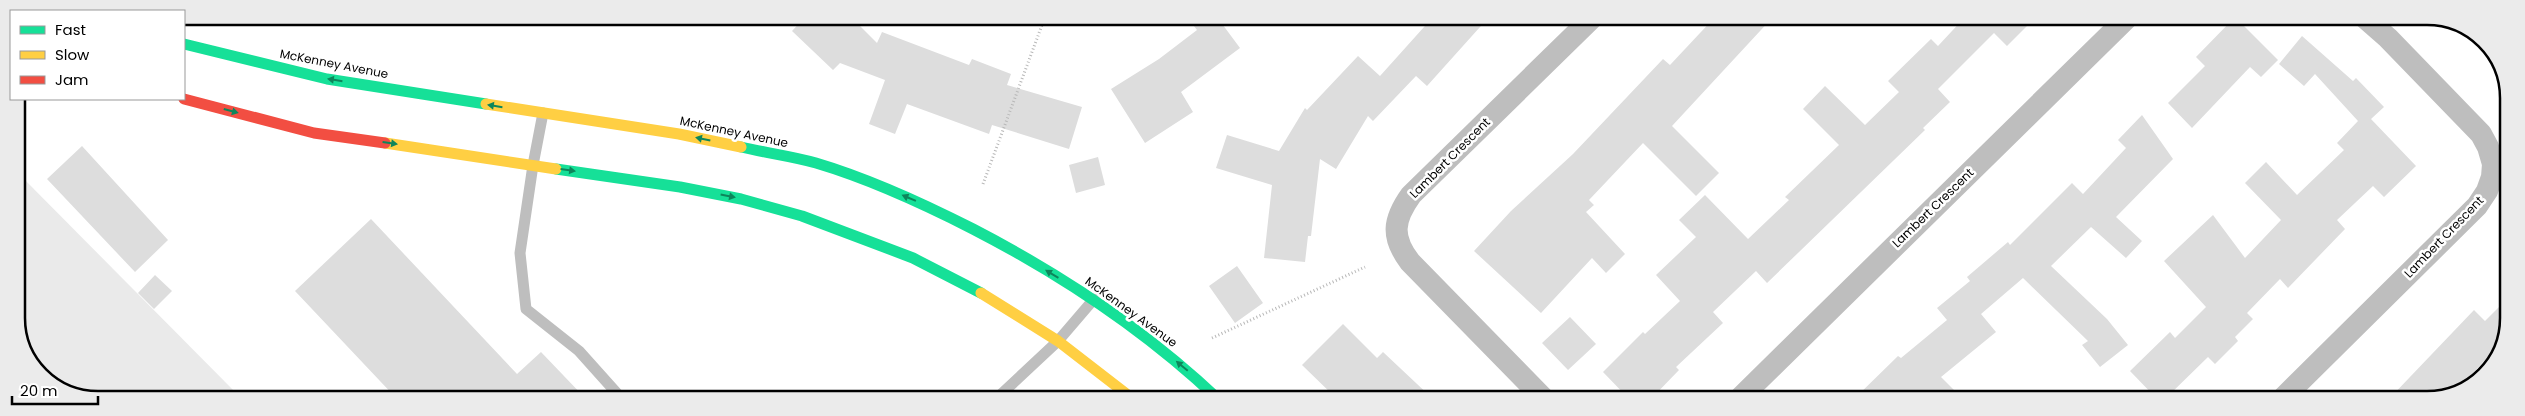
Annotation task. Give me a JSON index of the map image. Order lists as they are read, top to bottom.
{
  "streets": {
    "main road": ["McKenney Avenue"],
    "street": ["Lambert Crescent"]
  },
  "legend": ["Fast", "Slow", "Jam"],
  "scale_bar": "20 m"
}
